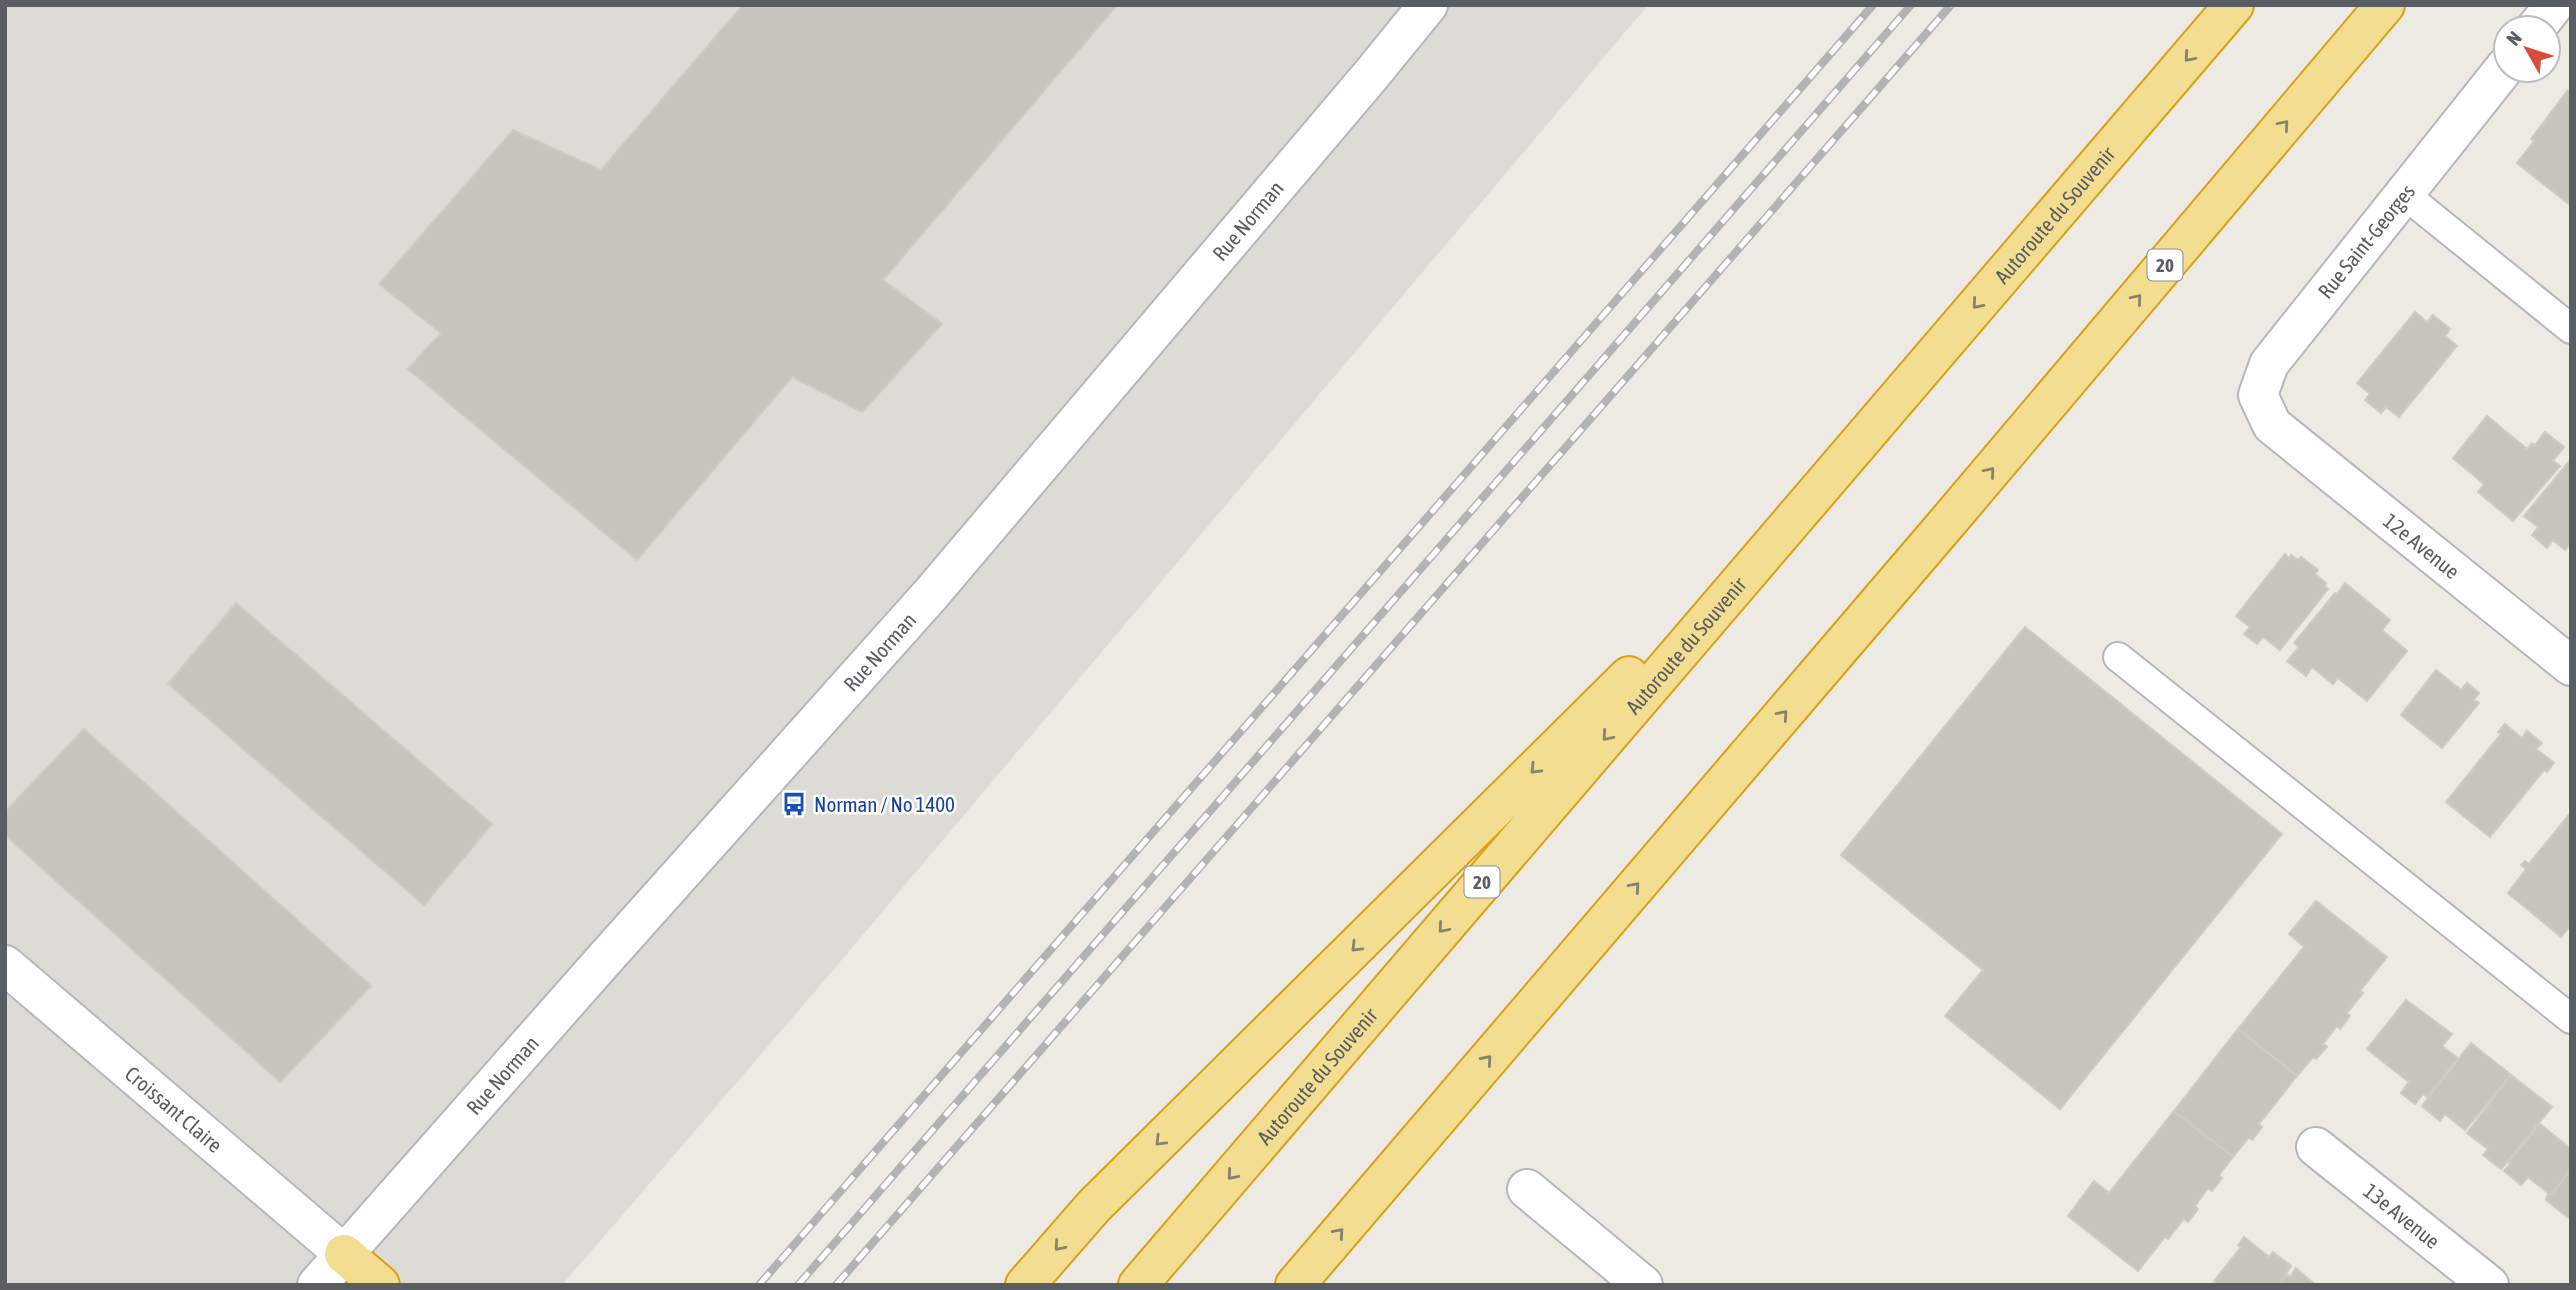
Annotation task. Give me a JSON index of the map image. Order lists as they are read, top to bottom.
{
  "streets": {
    "highway": ["Autoroute du Souvenir", "20"],
    "street": [
      "Rue Norman",
      "Rue Saint-Georges",
      "12e Avenue",
      "Croissant Claire",
      "13e Avenue"
    ]
  },
  "crossings": [
    ["Rue Norman", "Croissant Claire"],
    ["Rue Saint-Georges", "12e Avenue"]
  ],
  "places": {
    "bus stop": ["Norman / No 1400"]
  },
  "north": "top left"
}
